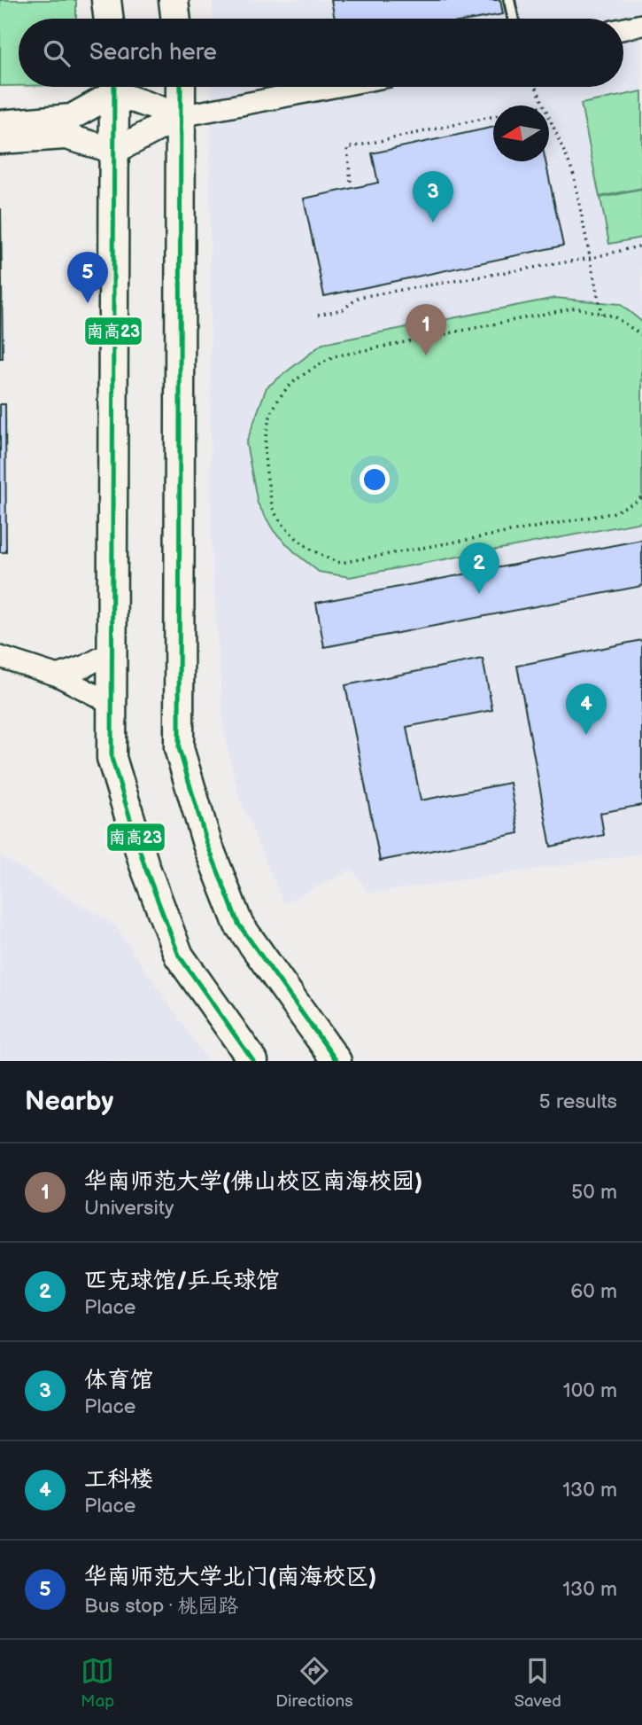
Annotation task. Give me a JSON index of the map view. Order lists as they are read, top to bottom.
{
  "lines": ["transit line 南高23"],
  "north": "left",
  "page": {
    "search": "Search here",
    "pins": [
      "3",
      "5",
      "1",
      "2",
      "4"
    ],
    "heading": ["Nearby", "5 results"],
    "list": [
      {
        "mark": "1",
        "name": "华南师范大学(佛山校区南海校园)",
        "note": "University",
        "value": "50 m"
      },
      {
        "mark": "2",
        "name": "匹克球馆/乒乓球馆",
        "note": "Place",
        "value": "60 m"
      },
      {
        "mark": "3",
        "name": "体育馆",
        "note": "Place",
        "value": "100 m"
      },
      {
        "mark": "4",
        "name": "工科楼",
        "note": "Place",
        "value": "130 m"
      },
      {
        "mark": "5",
        "name": "华南师范大学北门(南海校区)",
        "note": "Bus stop · 桃园路",
        "value": "130 m"
      }
    ],
    "nav": ["Map", "Directions", "Saved"]
  }
}
